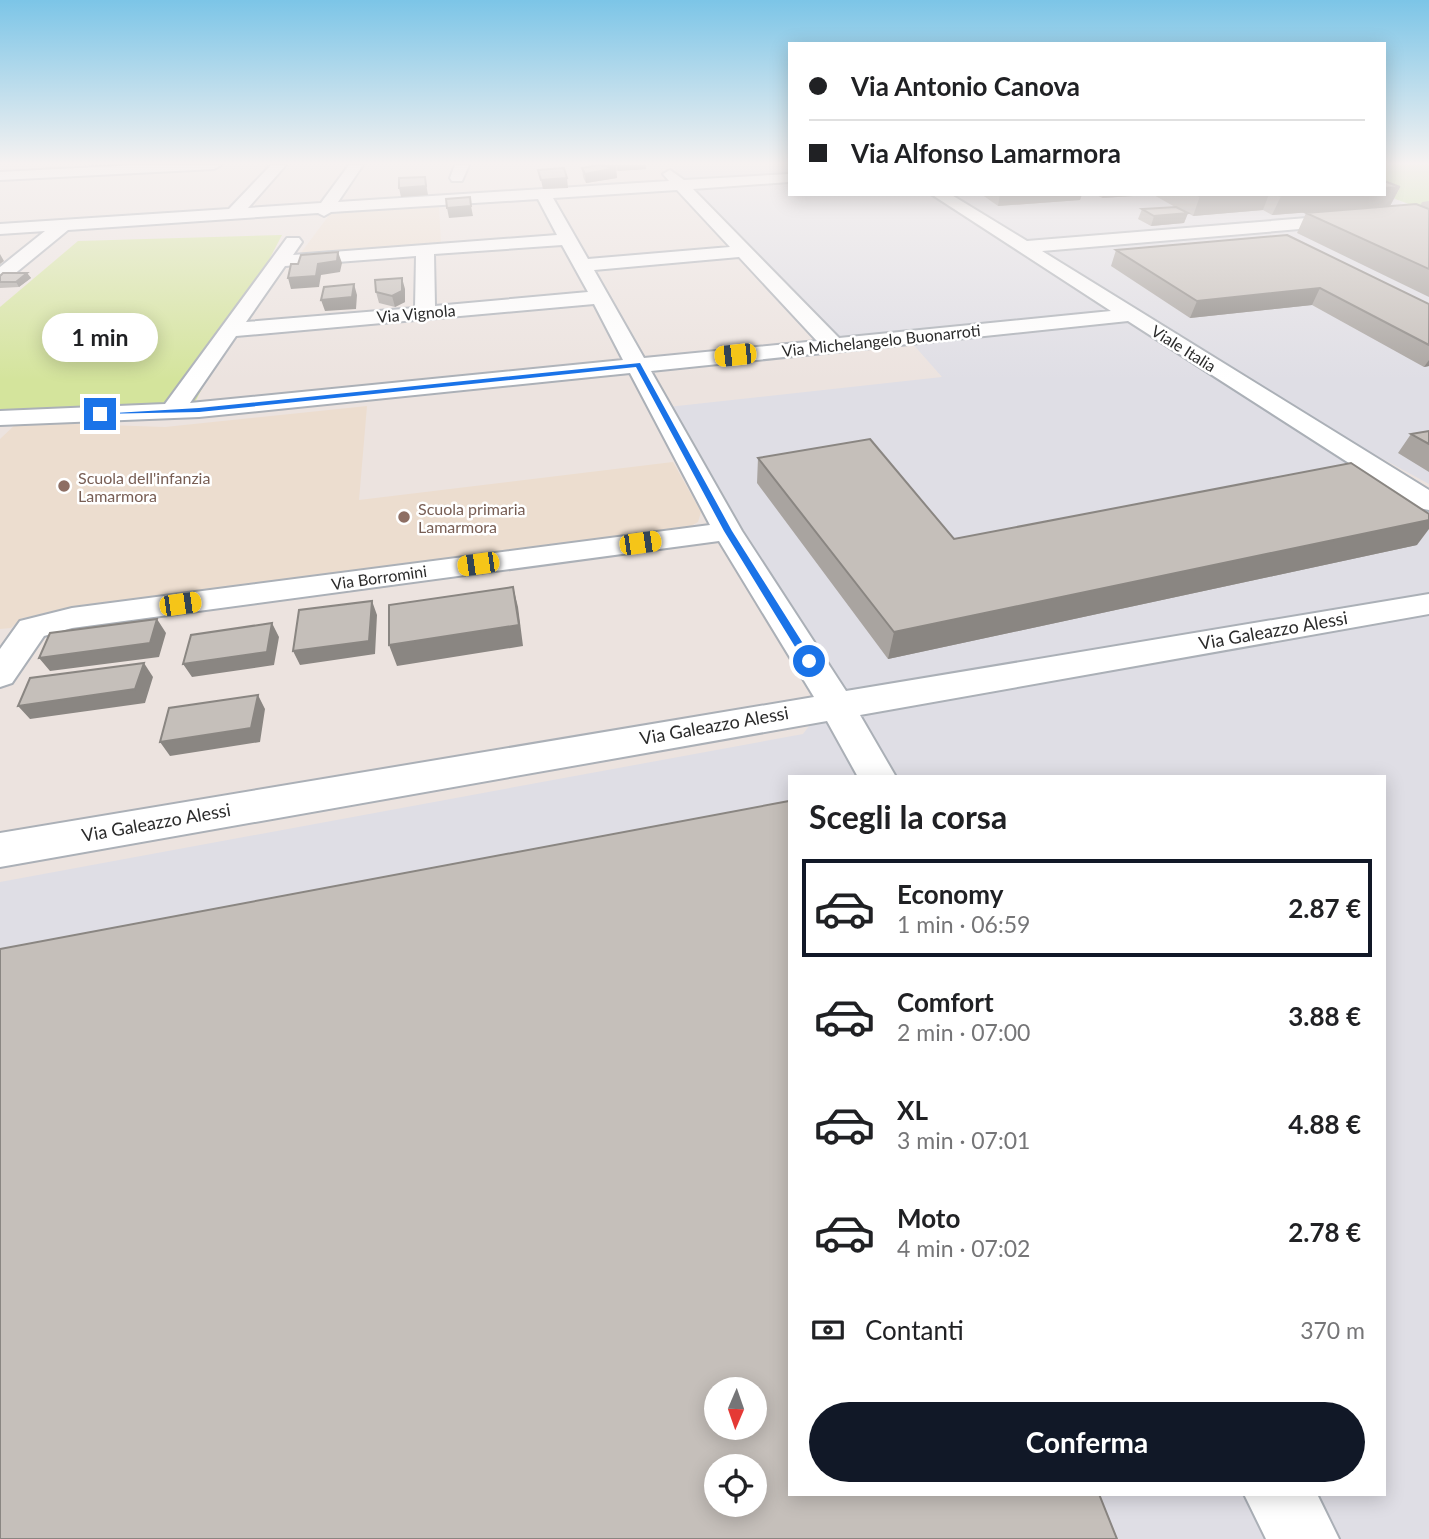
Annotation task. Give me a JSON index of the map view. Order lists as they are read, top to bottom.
{
  "streets": {
    "street": [
      "Via Vignola",
      "Via Michelangelo Buonarroti",
      "Viale Italia",
      "Via Borromini",
      "Via Galeazzo Alessi"
    ]
  },
  "crossings": [
    ["Via Michelangelo Buonarroti", "Viale Italia"]
  ],
  "places": ["Scuola dell'infanzia Lamarmora", "Scuola primaria Lamarmora"],
  "north": "bottom",
  "page": {
    "banner": ["Via Antonio Canova", "Via Alfonso Lamarmora"],
    "bubble": "1 min",
    "heading": "Scegli la corsa",
    "list": [
      {
        "name": "Economy",
        "note": "1 min · 06:59",
        "value": "2.87 €"
      },
      {
        "name": "Comfort",
        "note": "2 min · 07:00",
        "value": "3.88 €"
      },
      {
        "name": "XL",
        "note": "3 min · 07:01",
        "value": "4.88 €"
      },
      {
        "name": "Moto",
        "note": "4 min · 07:02",
        "value": "2.78 €"
      }
    ],
    "pay": ["Contanti", "370 m"],
    "buttons": "Conferma"
  }
}
